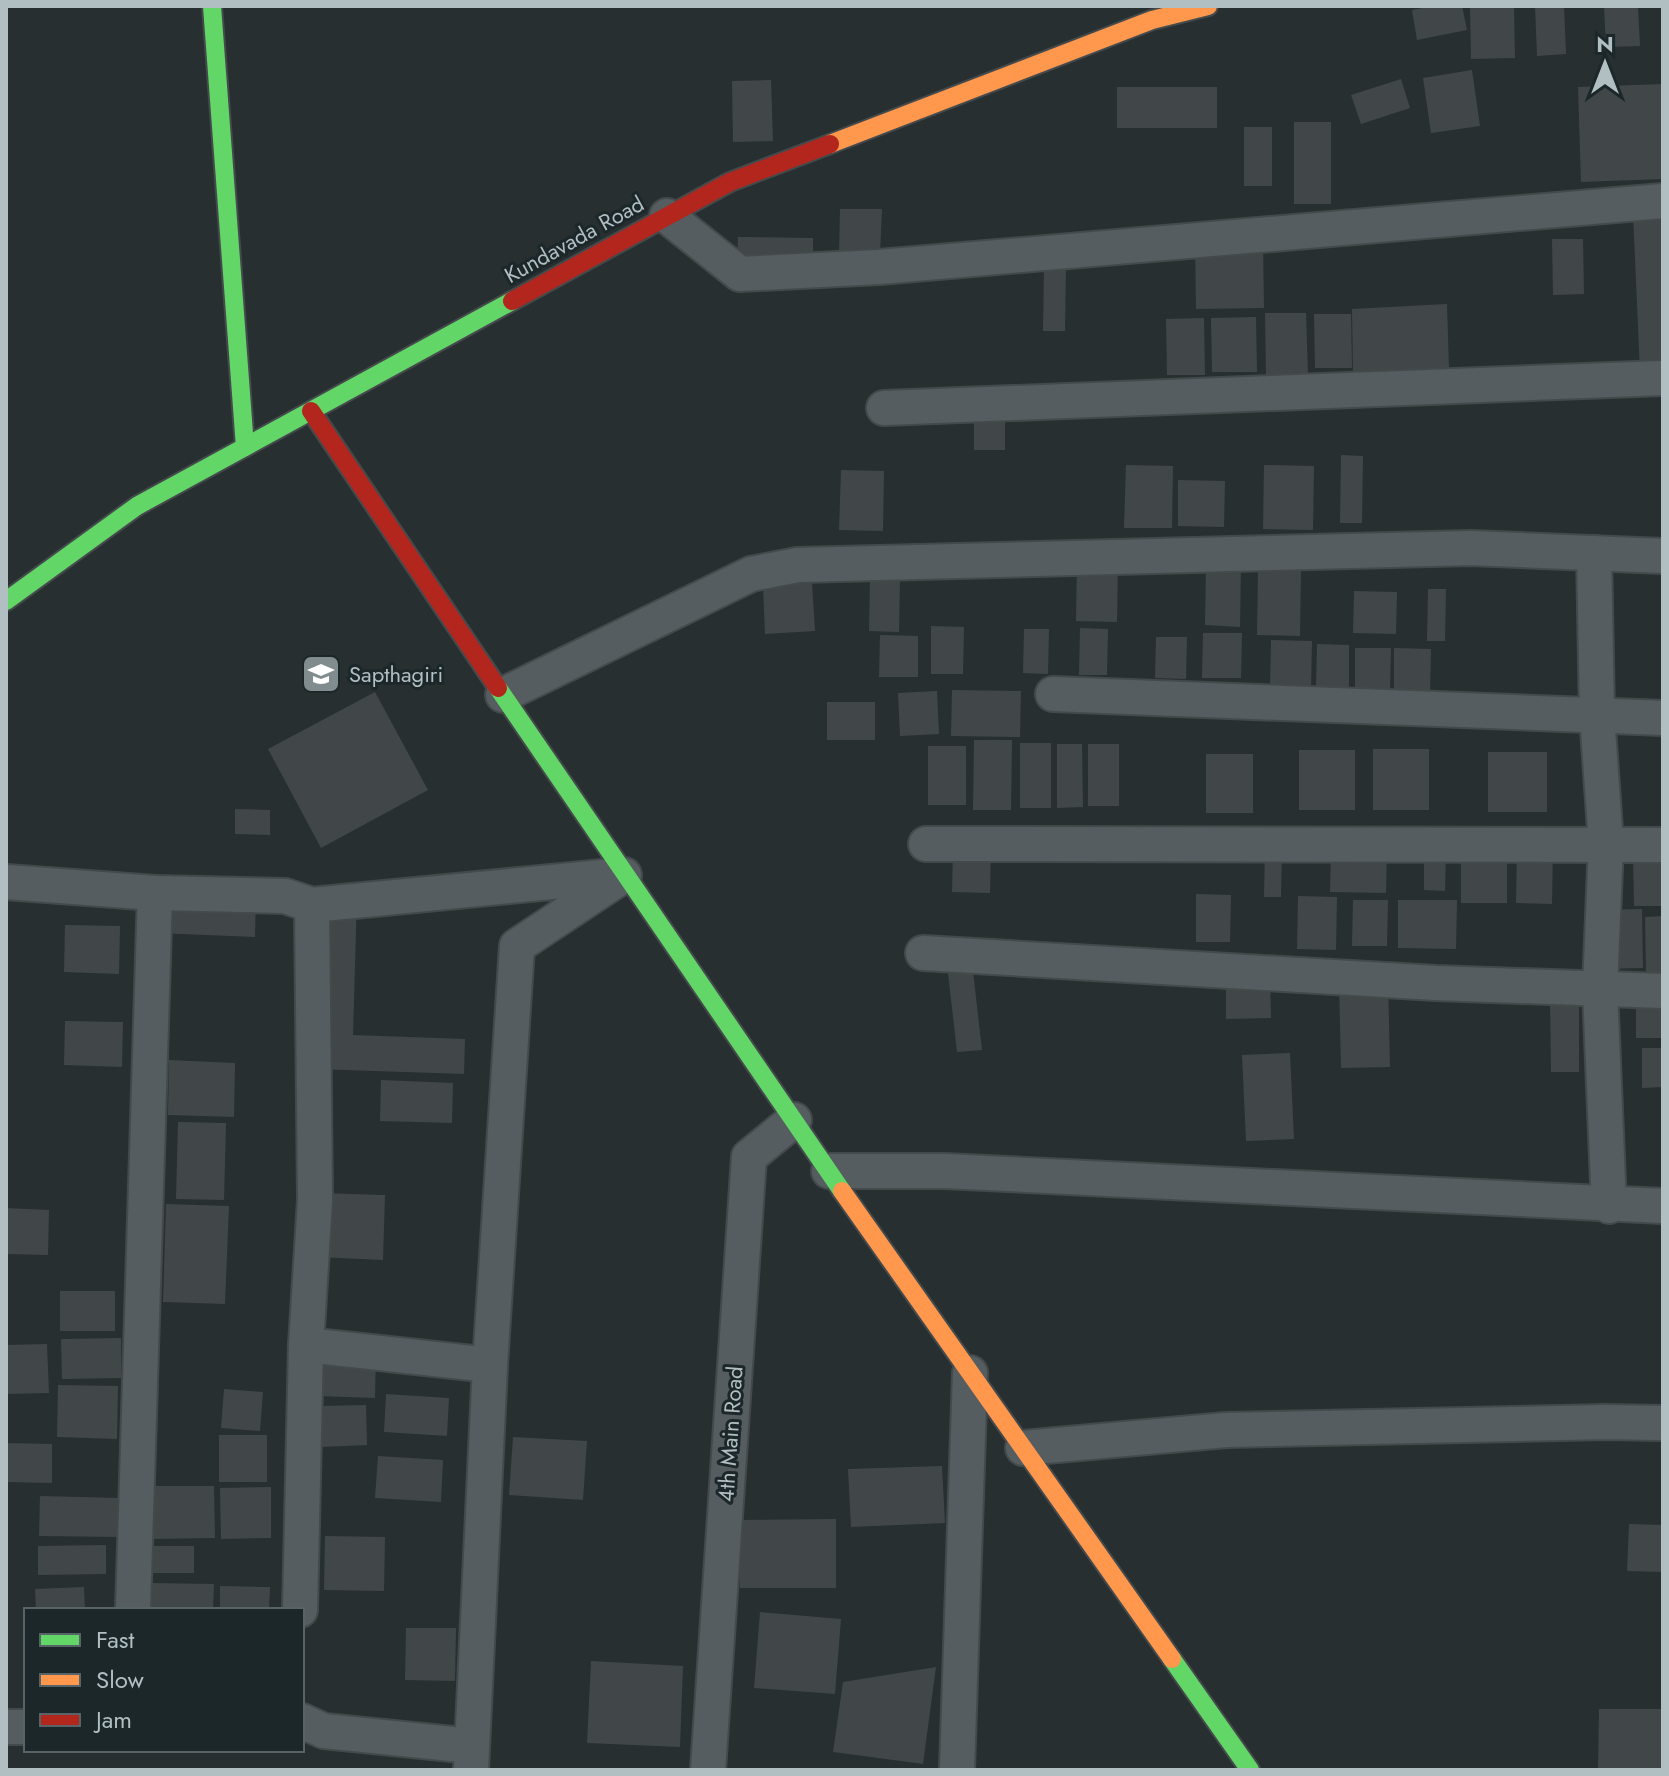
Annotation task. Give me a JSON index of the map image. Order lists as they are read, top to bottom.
{
  "streets": {
    "street": ["Kundavada Road", "4th Main Road"]
  },
  "places": {
    "school or university": ["Sapthagiri"]
  },
  "legend": ["Fast", "Slow", "Jam"],
  "north": "top"
}
